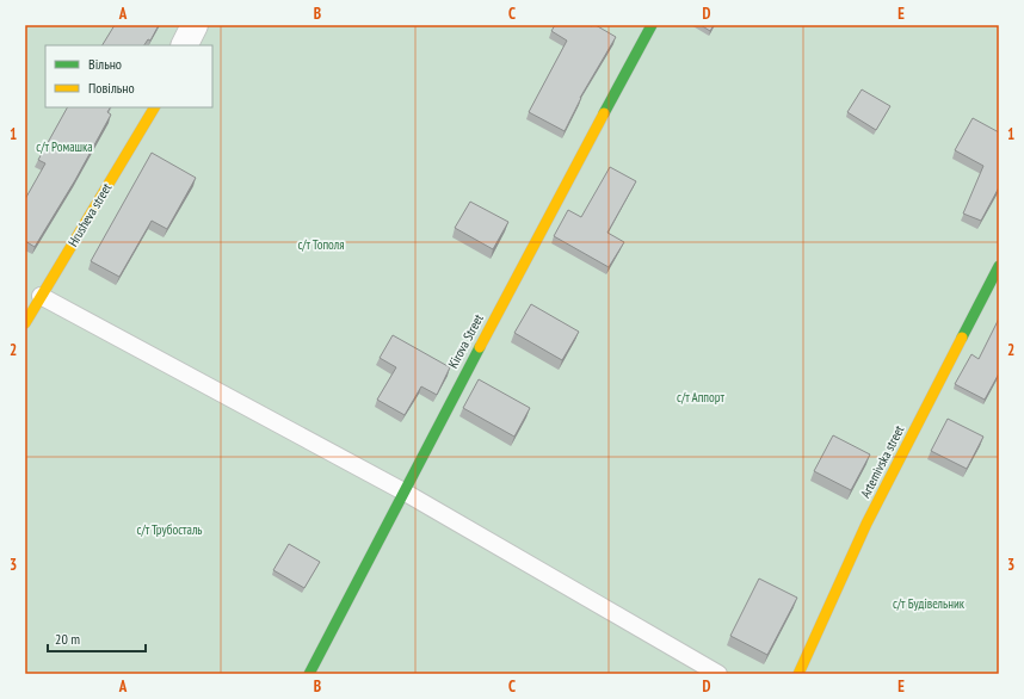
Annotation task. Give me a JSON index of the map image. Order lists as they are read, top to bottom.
{
  "streets": {
    "street": ["Hrusheva street", "Kirova Street", "Artemivska street"]
  },
  "parks": [
    "с/т Ромашка",
    "с/т Тополя",
    "с/т Аппорт",
    "с/т Трубосталь",
    "с/т Будівельник"
  ],
  "legend": ["Вільно", "Повільно"],
  "scale_bar": "20 m",
  "grid": {
    "columns": [
      "A",
      "B",
      "C",
      "D",
      "E"
    ],
    "rows": ["1", "2", "3"]
  }
}
